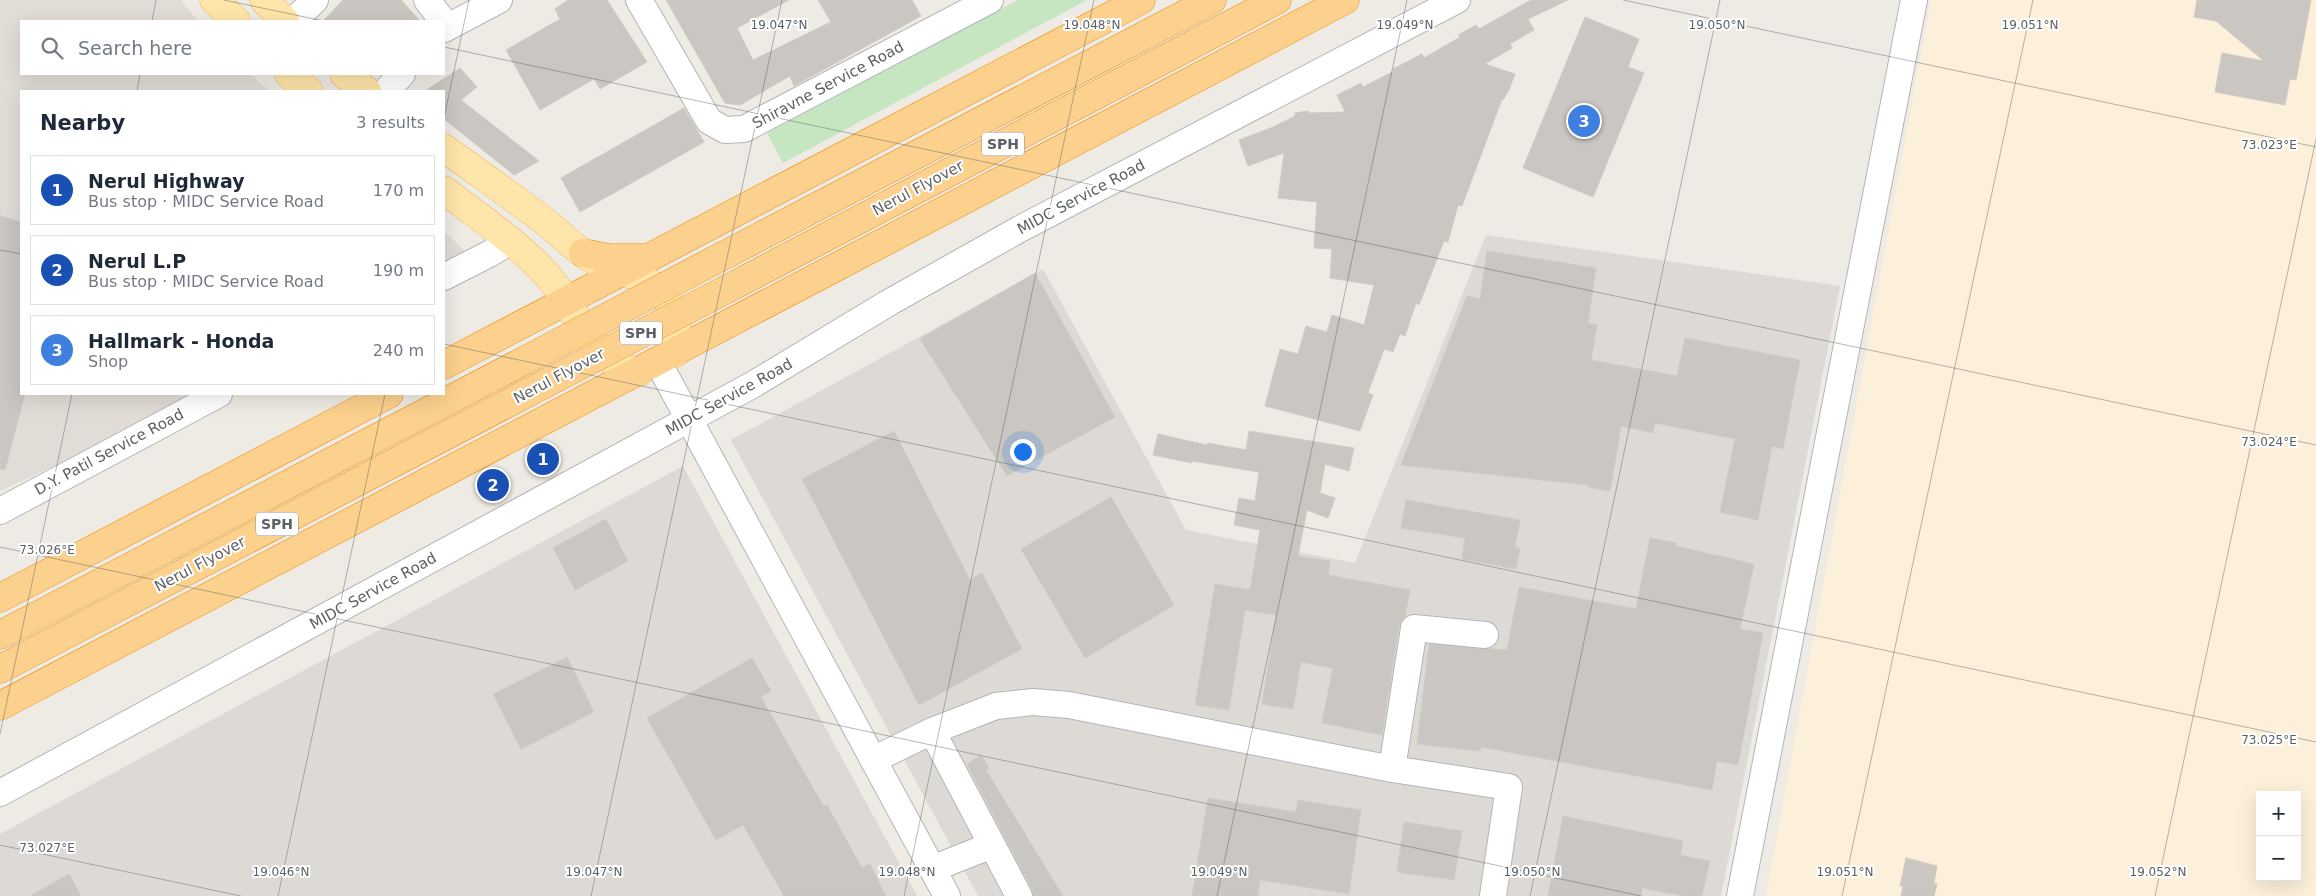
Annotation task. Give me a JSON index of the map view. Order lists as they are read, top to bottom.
{
  "streets": {
    "highway": ["SPH", "Nerul Flyover"],
    "street": ["Shiravne Service Road", "MIDC Service Road", "D.Y. Patil Service Road"]
  },
  "page": {
    "search": "Search here",
    "heading": ["Nearby", "3 results"],
    "pins": ["3", "1", "2"],
    "list": [
      {
        "mark": "1",
        "name": "Nerul Highway",
        "note": "Bus stop · MIDC Service Road",
        "value": "170 m"
      },
      {
        "mark": "2",
        "name": "Nerul L.P",
        "note": "Bus stop · MIDC Service Road",
        "value": "190 m"
      },
      {
        "mark": "3",
        "name": "Hallmark - Honda",
        "note": "Shop",
        "value": "240 m"
      }
    ],
    "map_buttons": ["+", "−"]
  },
  "coordinates": [
    "19.047°N",
    "19.048°N",
    "19.049°N",
    "19.050°N",
    "19.051°N",
    "73.023°E",
    "73.024°E",
    "73.026°E",
    "73.025°E",
    "73.027°E",
    "19.046°N",
    "19.052°N"
  ]
}
